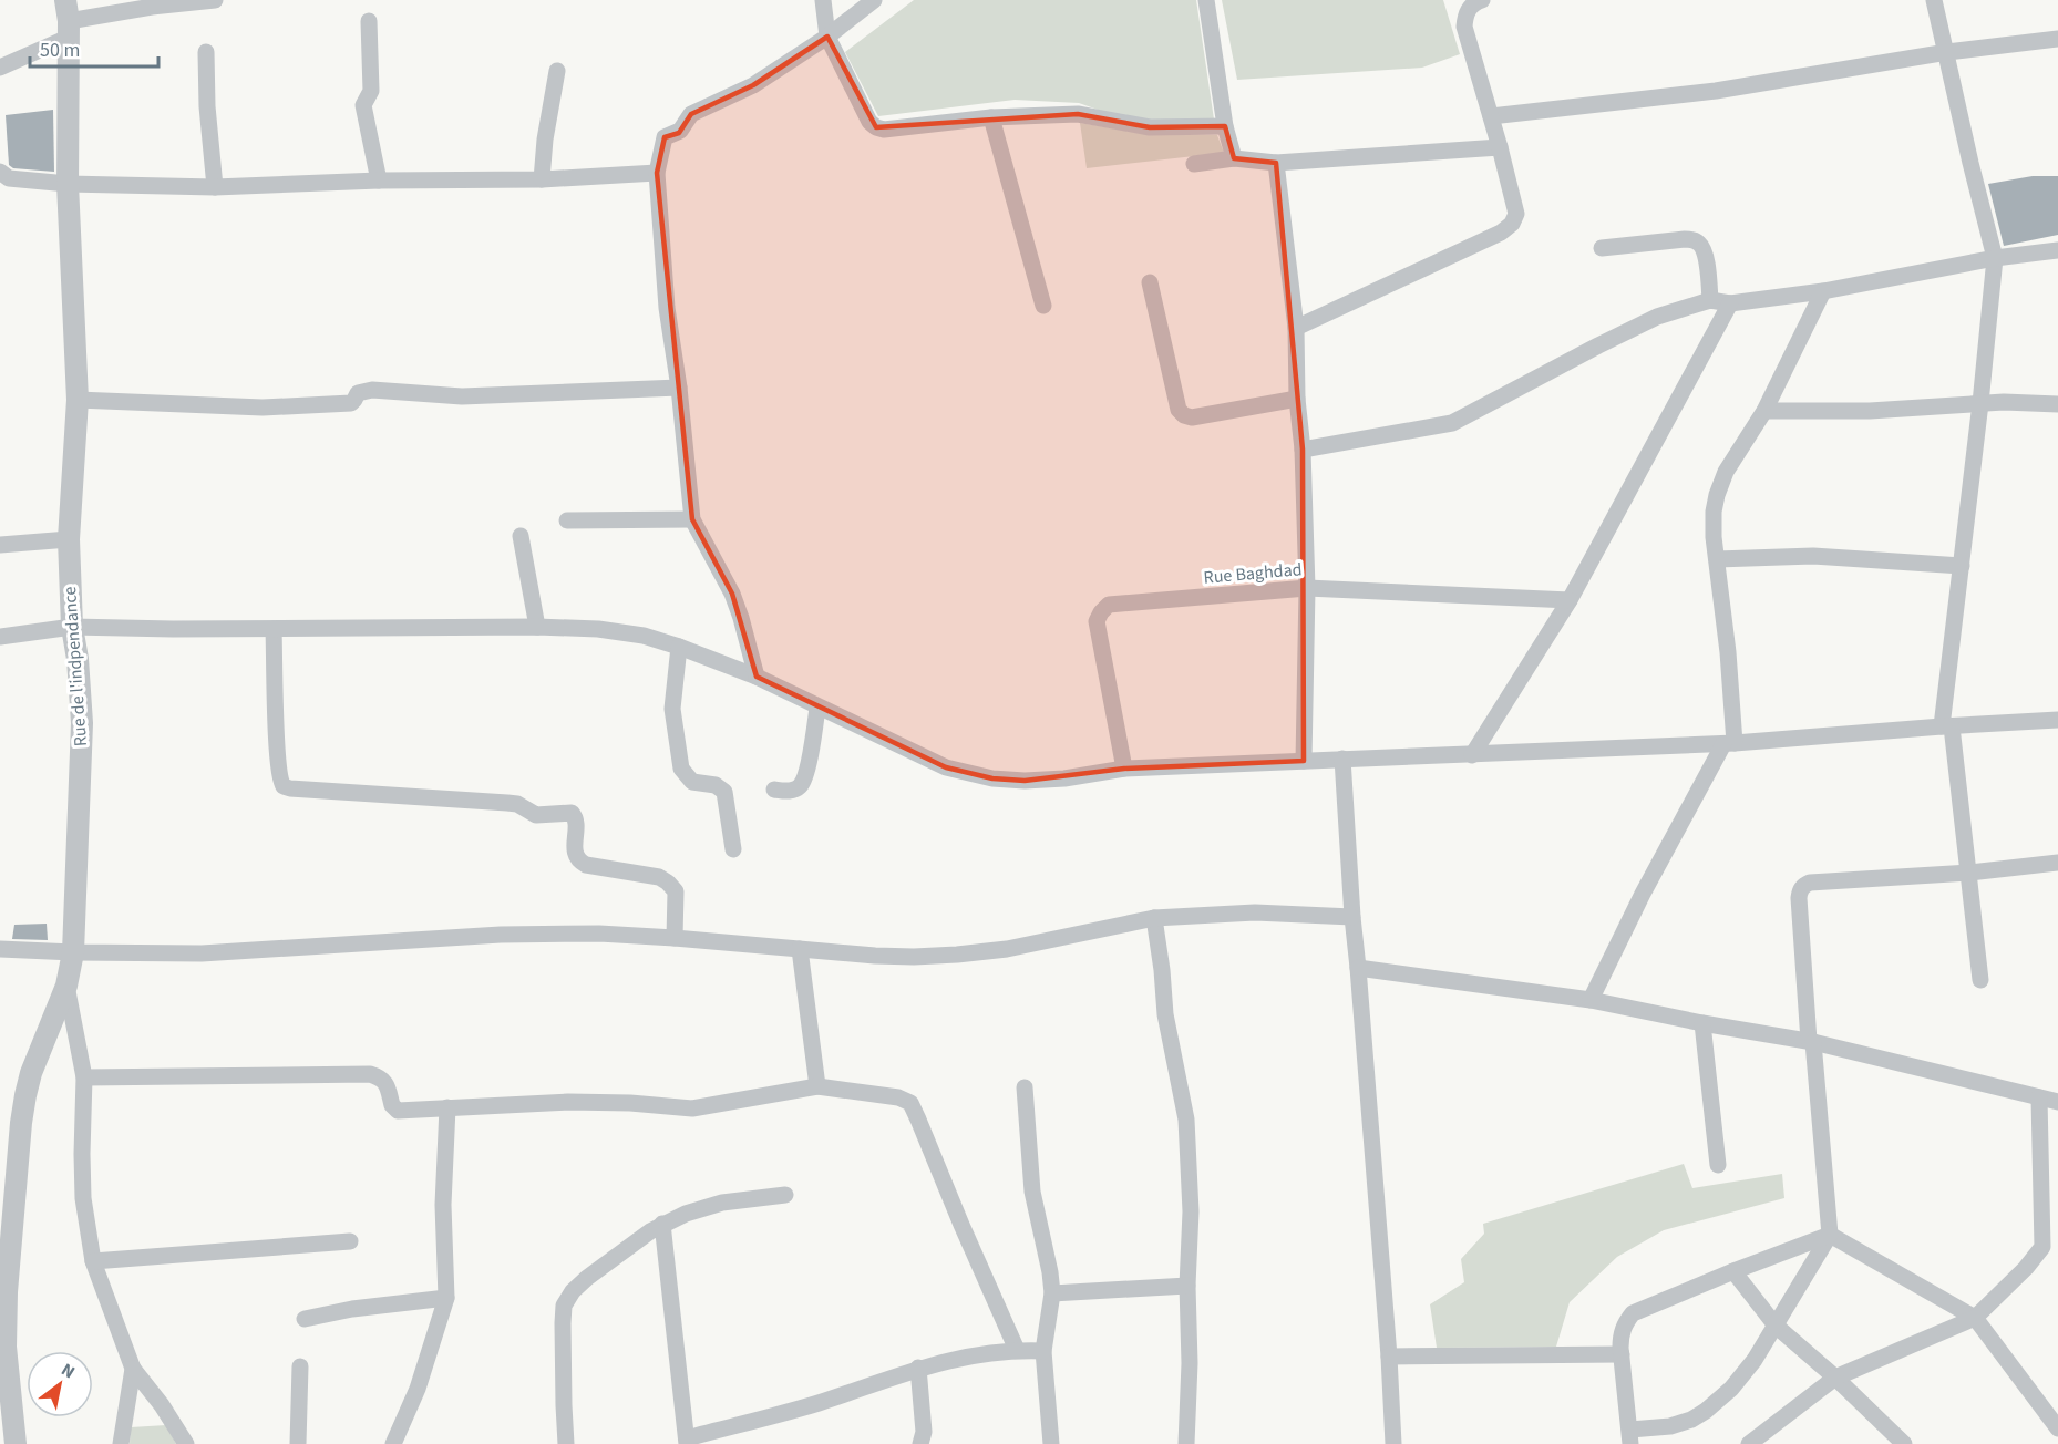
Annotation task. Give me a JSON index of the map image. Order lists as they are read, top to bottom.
{
  "streets": {
    "street": ["Rue Baghdad", "Rue de l'indpendance"]
  },
  "scale_bar": "50 m",
  "north": "top right"
}
